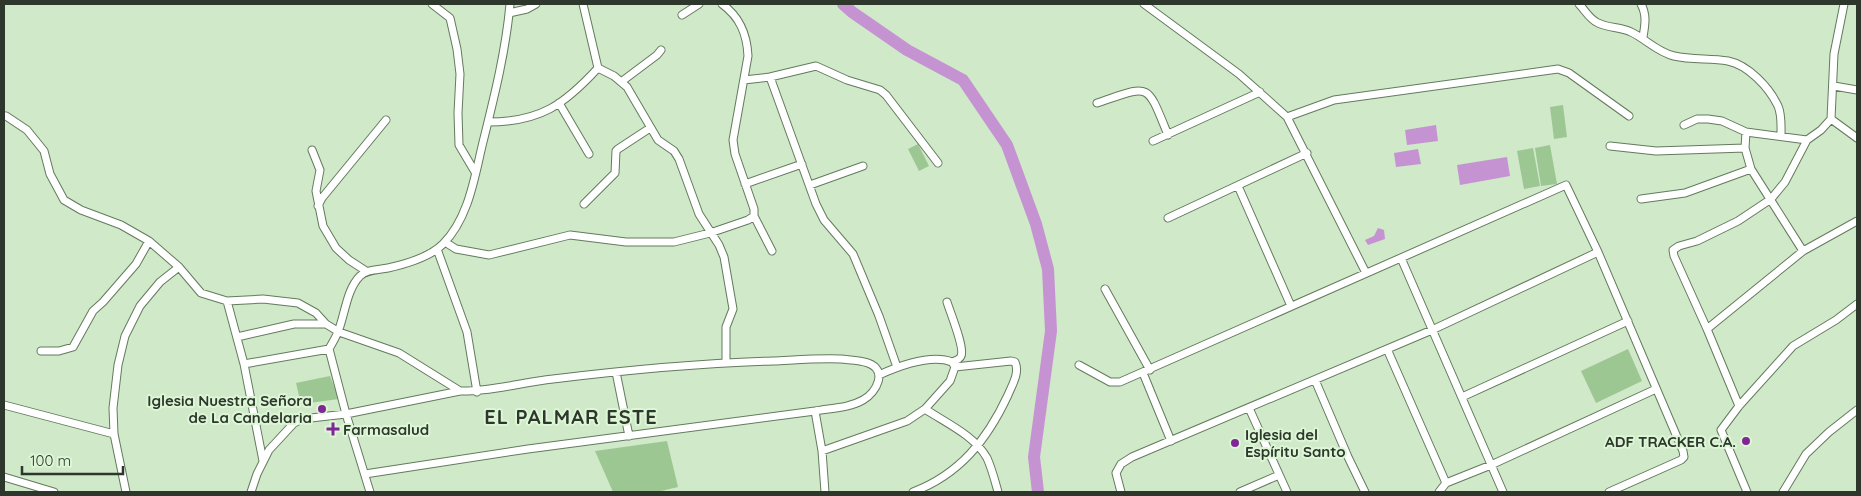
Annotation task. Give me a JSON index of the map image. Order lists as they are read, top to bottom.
{
  "districts": ["EL PALMAR ESTE"],
  "places": {
    "other": ["Iglesia Nuestra Señora de La Candelaria", "ADF TRACKER C.A.", "Iglesia del Espíritu Santo"],
    "health": ["Farmasalud"]
  },
  "scale_bar": "100 m"
}
